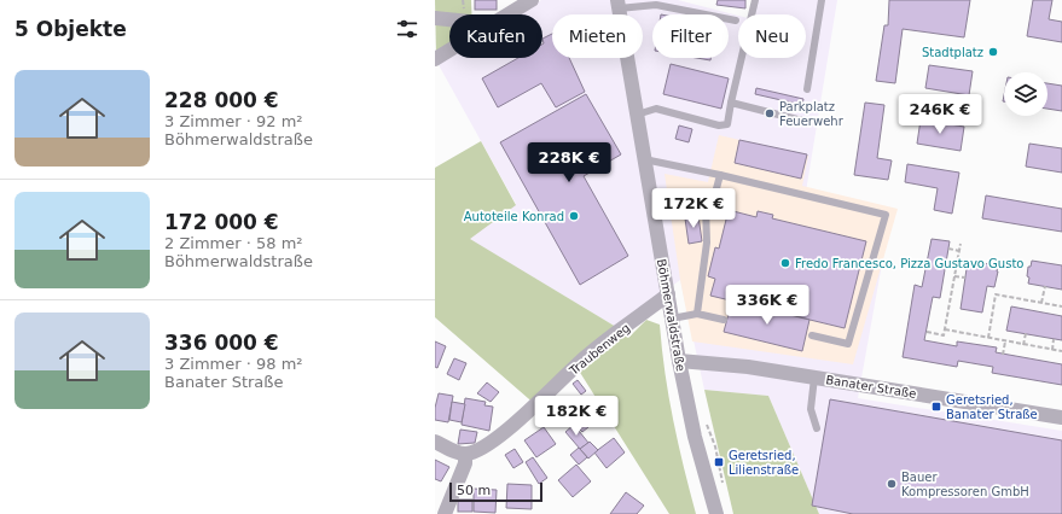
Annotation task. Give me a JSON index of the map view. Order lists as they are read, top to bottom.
{
  "streets": {
    "street": ["Böhmerwaldstraße", "Traubenweg", "Banater Straße"]
  },
  "crossings": [
    ["Böhmerwaldstraße", "Traubenweg"],
    ["Böhmerwaldstraße", "Banater Straße"]
  ],
  "places": {
    "other": [
      "Stadtplatz",
      "Parkplatz Feuerwehr",
      "Autoteile Konrad",
      "Fredo Francesco, Pizza Gustavo Gusto",
      "Bauer Kompressoren GmbH"
    ],
    "transit": ["Geretsried, Banater Straße", "Geretsried, Lilienstraße"]
  },
  "scale_bar": "50 m",
  "page": {
    "heading": "5 Objekte",
    "chip": [
      "Kaufen",
      "Mieten",
      "Filter",
      "Neu"
    ],
    "list": [
      {
        "name": "228 000 €",
        "note": "3 Zimmer · 92 m² · Böhmerwaldstraße"
      },
      {
        "name": "172 000 €",
        "note": "2 Zimmer · 58 m² · Böhmerwaldstraße"
      },
      {
        "name": "336 000 €",
        "note": "3 Zimmer · 98 m² · Banater Straße"
      }
    ],
    "price": [
      "246K €",
      "228K €",
      "172K €",
      "336K €",
      "182K €"
    ],
    "scale": "50 m"
  }
}
